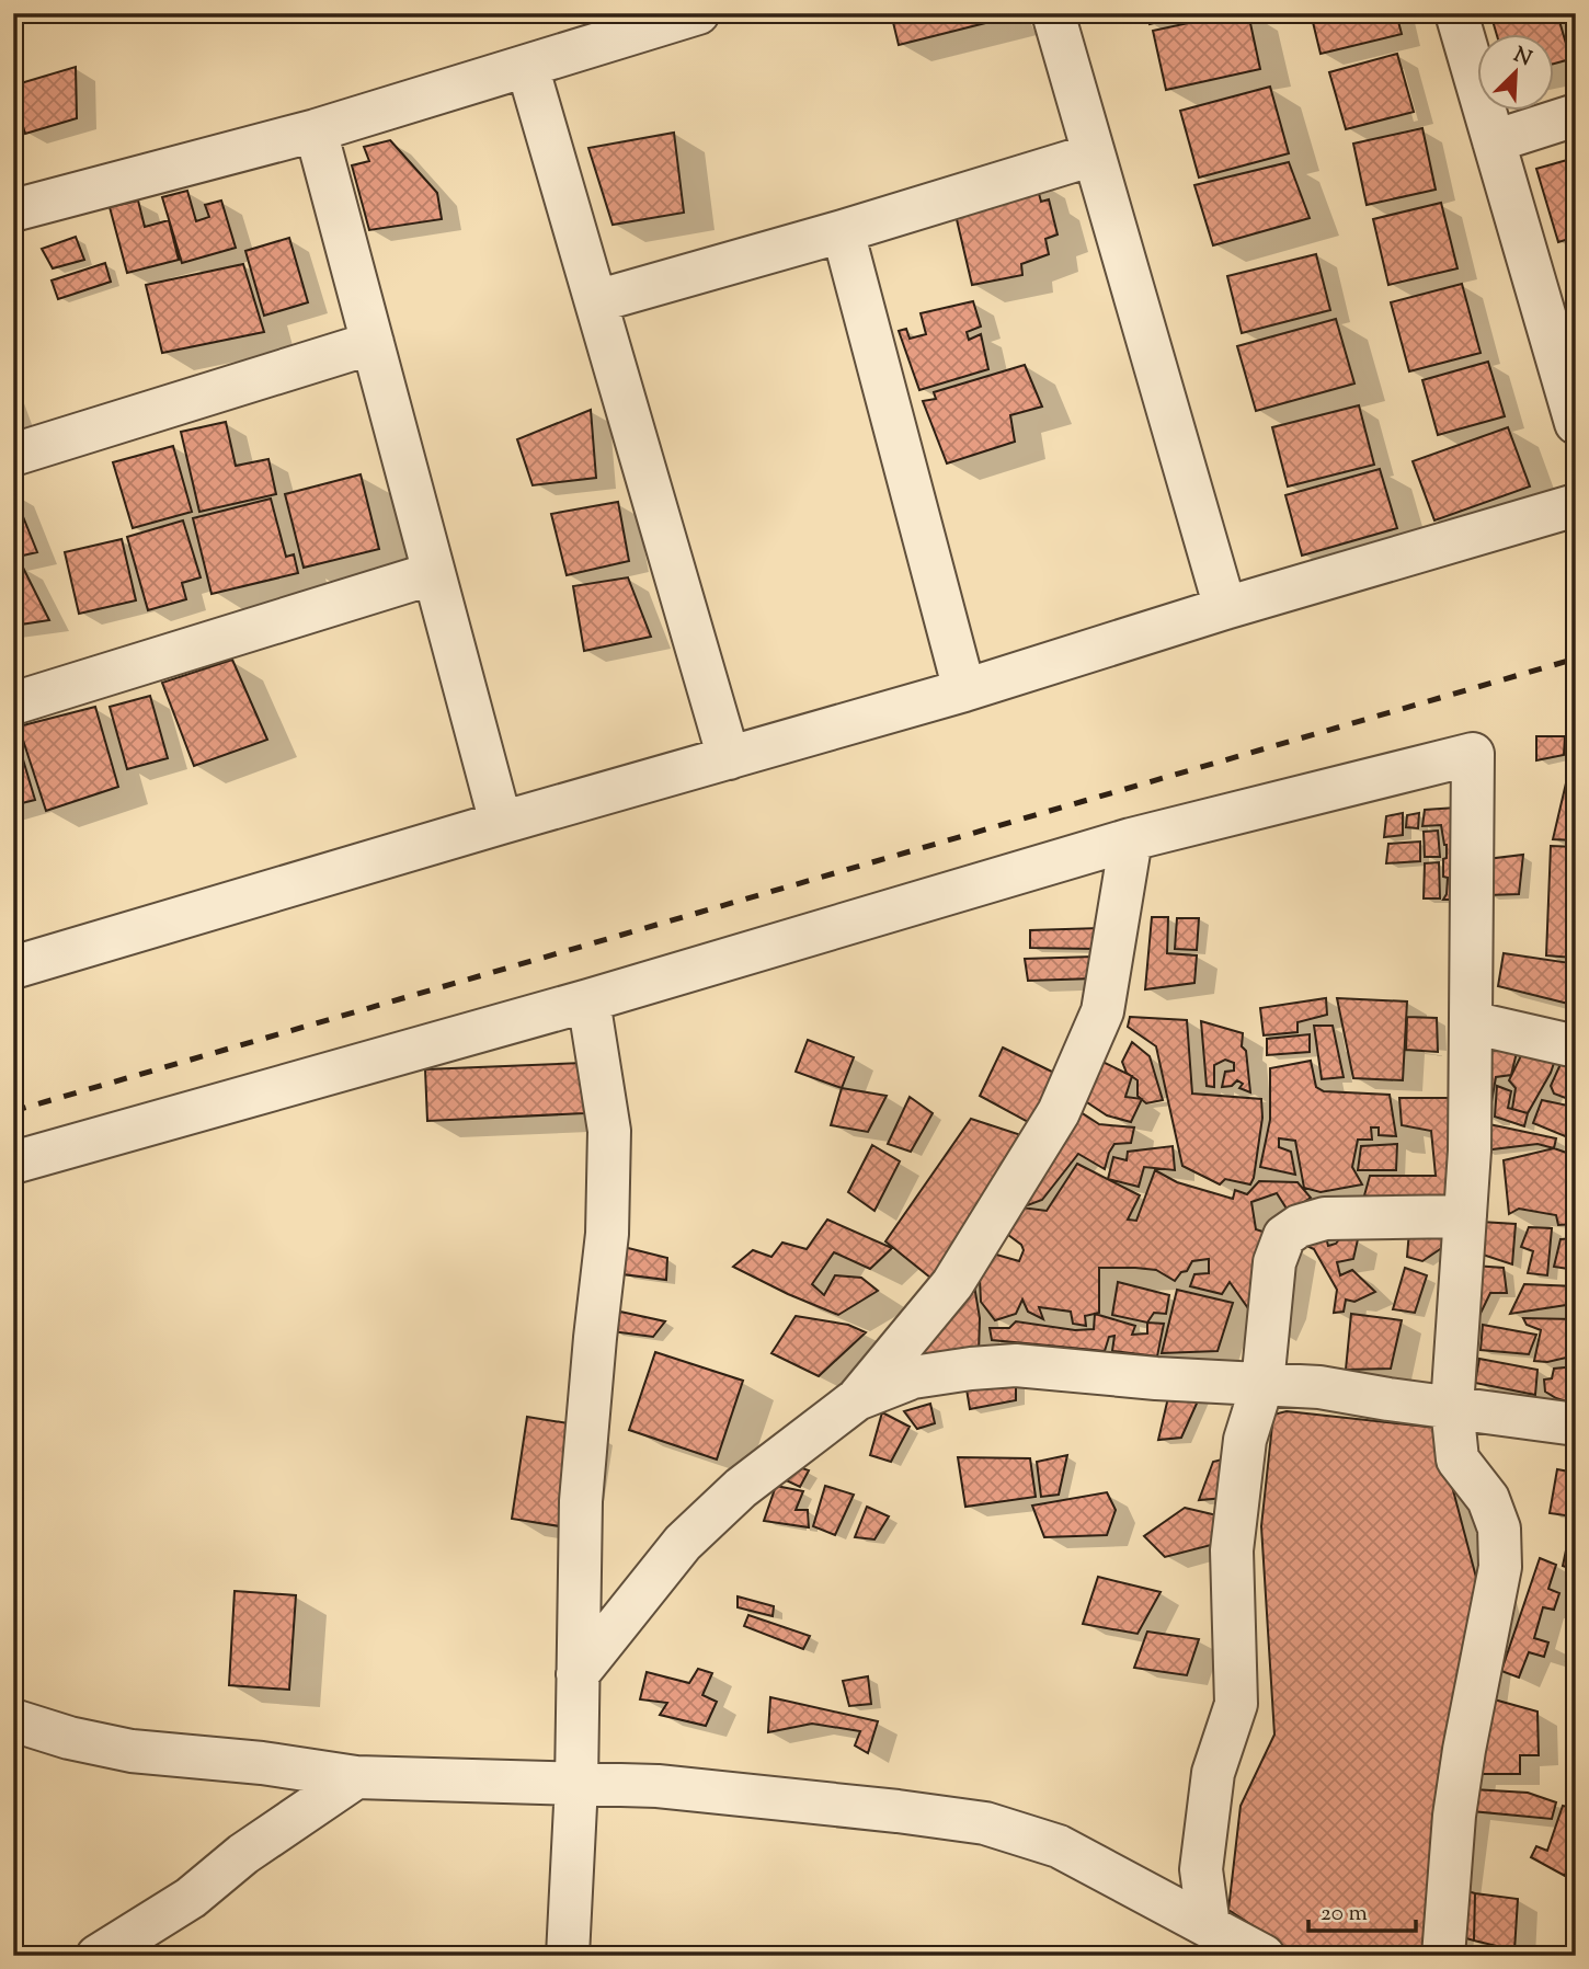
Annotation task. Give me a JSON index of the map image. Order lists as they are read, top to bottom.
{
  "scale_bar": "20 m",
  "north": "top right"
}
